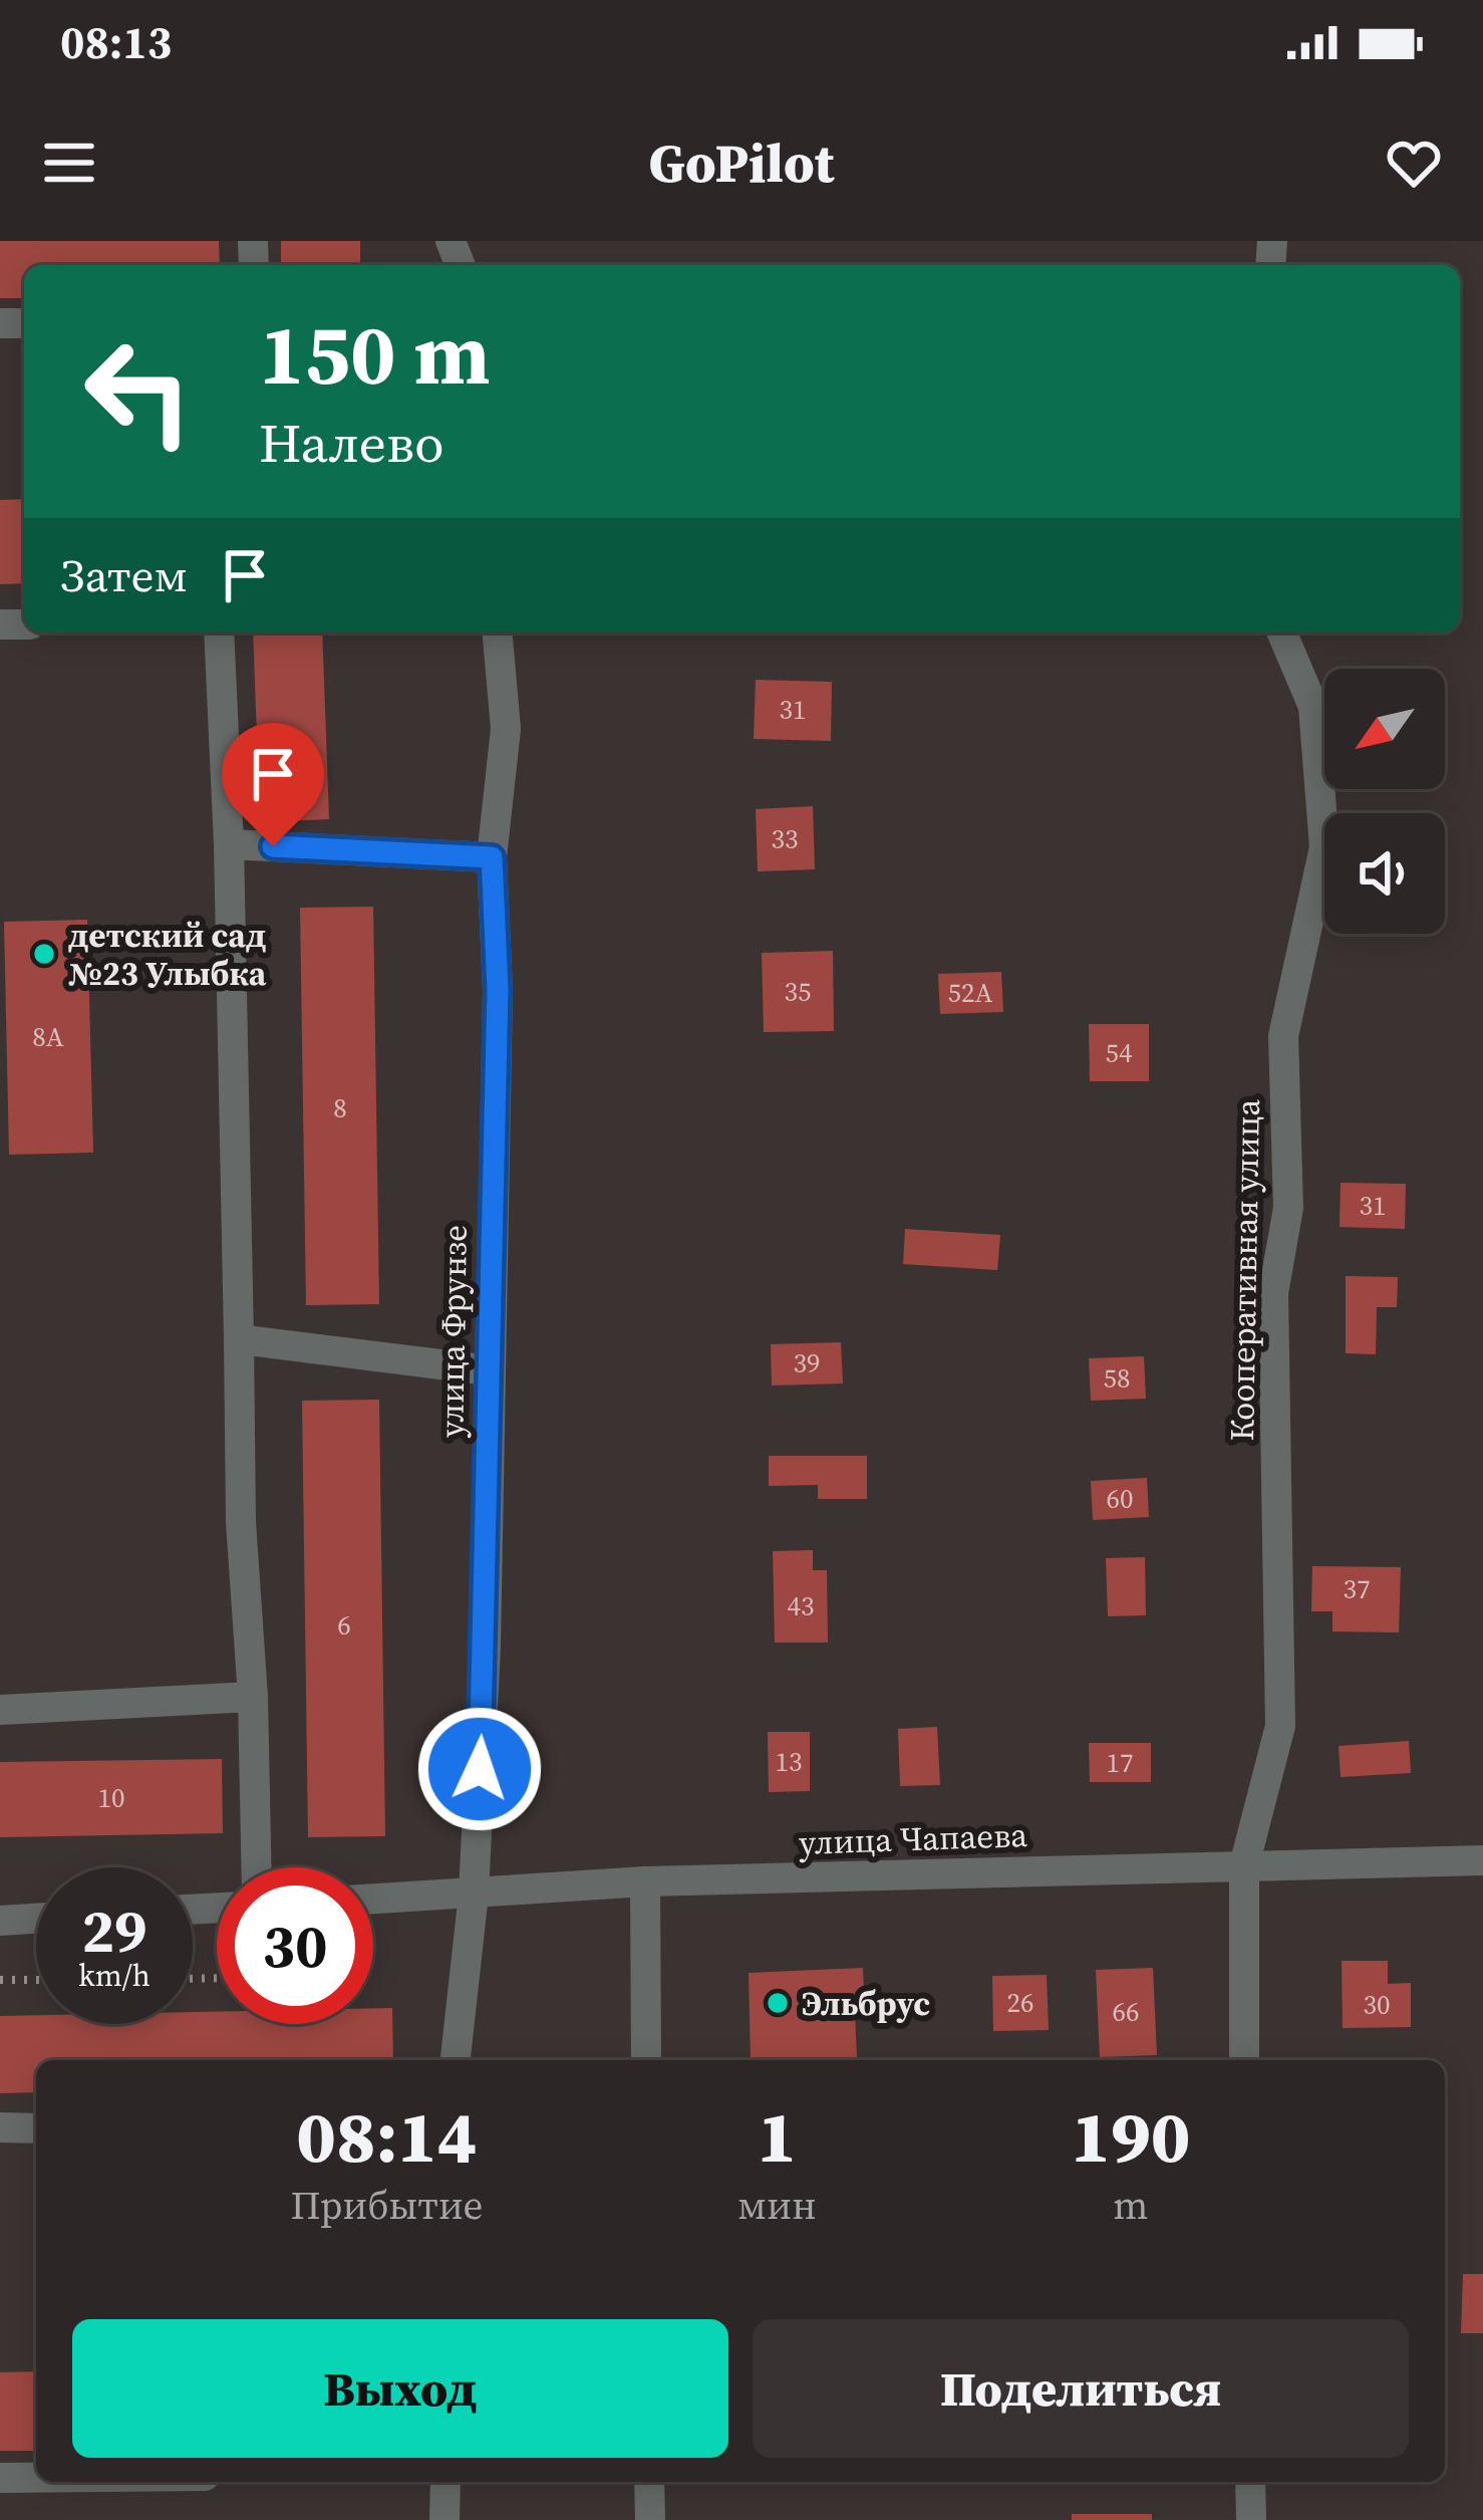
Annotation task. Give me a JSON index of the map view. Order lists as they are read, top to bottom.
{
  "streets": {
    "street": ["Кооперативная улица", "улица Фрунзе", "улица Чапаева"]
  },
  "crossings": [
    ["Кооперативная улица", "улица Чапаева"],
    ["улица Фрунзе", "улица Чапаева"]
  ],
  "places": ["детский сад №23 Улыбка", "Эльбрус"],
  "house_numbers": [
    "31",
    "33",
    "35",
    "52А",
    "8А",
    "54",
    "8",
    "31",
    "39",
    "58",
    "60",
    "37",
    "43",
    "6",
    "13",
    "17",
    "10",
    "26",
    "30",
    "66"
  ],
  "north": "bottom left",
  "page": {
    "status": "08:13",
    "header": "GoPilot",
    "turn": ["150 m", "Налево"],
    "then": "Затем",
    "speed": "29 km/h",
    "limit": "30",
    "eta": [
      "08:14",
      "Прибытие",
      "1",
      "мин",
      "190",
      "m"
    ],
    "buttons": ["Выход", "Поделиться"]
  }
}
